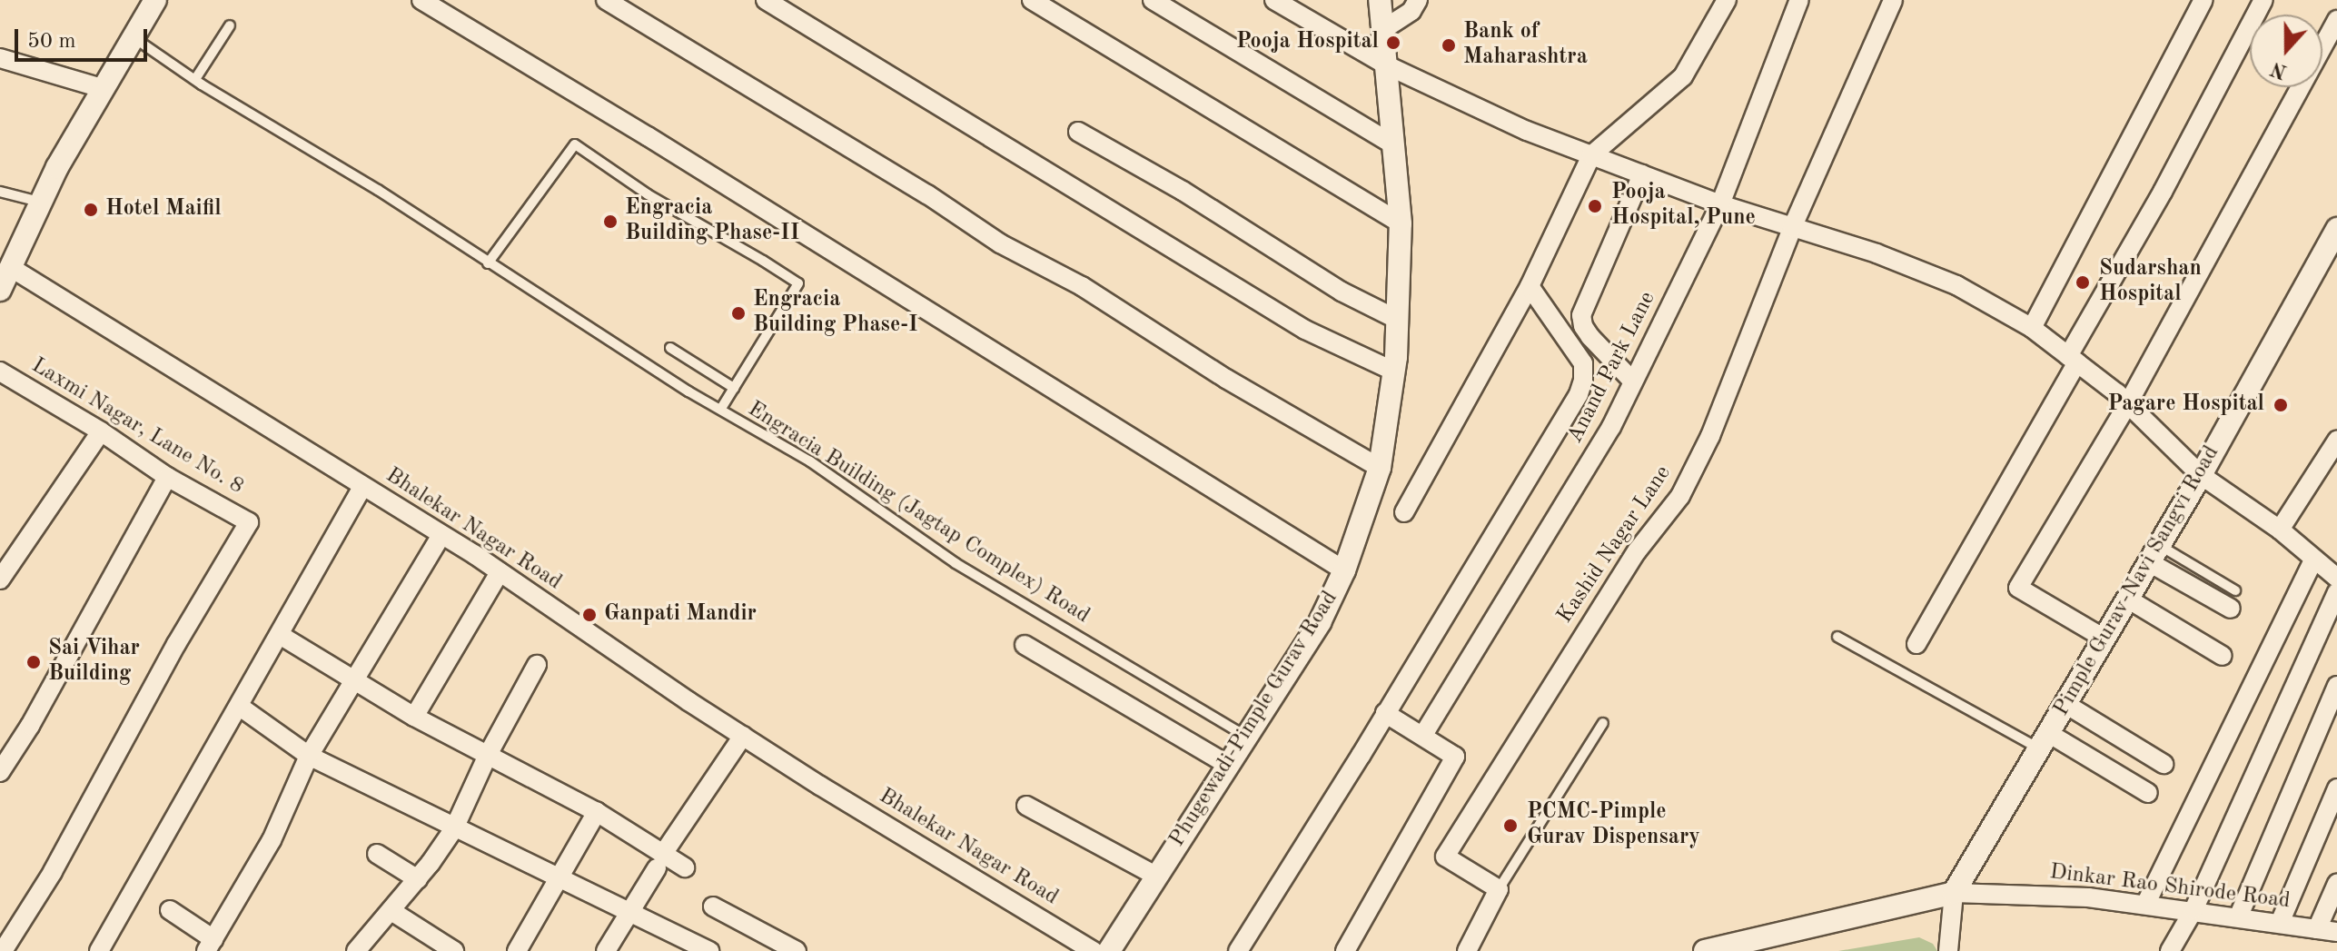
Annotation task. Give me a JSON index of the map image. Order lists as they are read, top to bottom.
{
  "streets": {
    "street": [
      "Anand Park Lane",
      "Laxmi Nagar, Lane No. 8",
      "Bhalekar Nagar Road",
      "Kashid Nagar Lane",
      "Pimple Gurav-Navi Sangvi Road",
      "Phugewadi-Pimple Gurav Road",
      "Dinkar Rao Shirode Road"
    ],
    "lane": ["Engracia Building (Jagtap Complex) Road"]
  },
  "crossings": [
    ["Engracia Building (Jagtap Complex) Road", "Phugewadi-Pimple Gurav Road"],
    ["Pimple Gurav-Navi Sangvi Road", "Dinkar Rao Shirode Road"]
  ],
  "places": [
    "Pooja Hospital",
    "Bank of Maharashtra",
    "Pooja Hospital, Pune",
    "Hotel Maifil",
    "Engracia Building Phase-II",
    "Sudarshan Hospital",
    "Engracia Building Phase-I",
    "Pagare Hospital",
    "Ganpati Mandir",
    "Sai Vihar Building",
    "PCMC-Pimple Gurav Dispensary"
  ],
  "scale_bar": "50 m",
  "north": "bottom"
}
